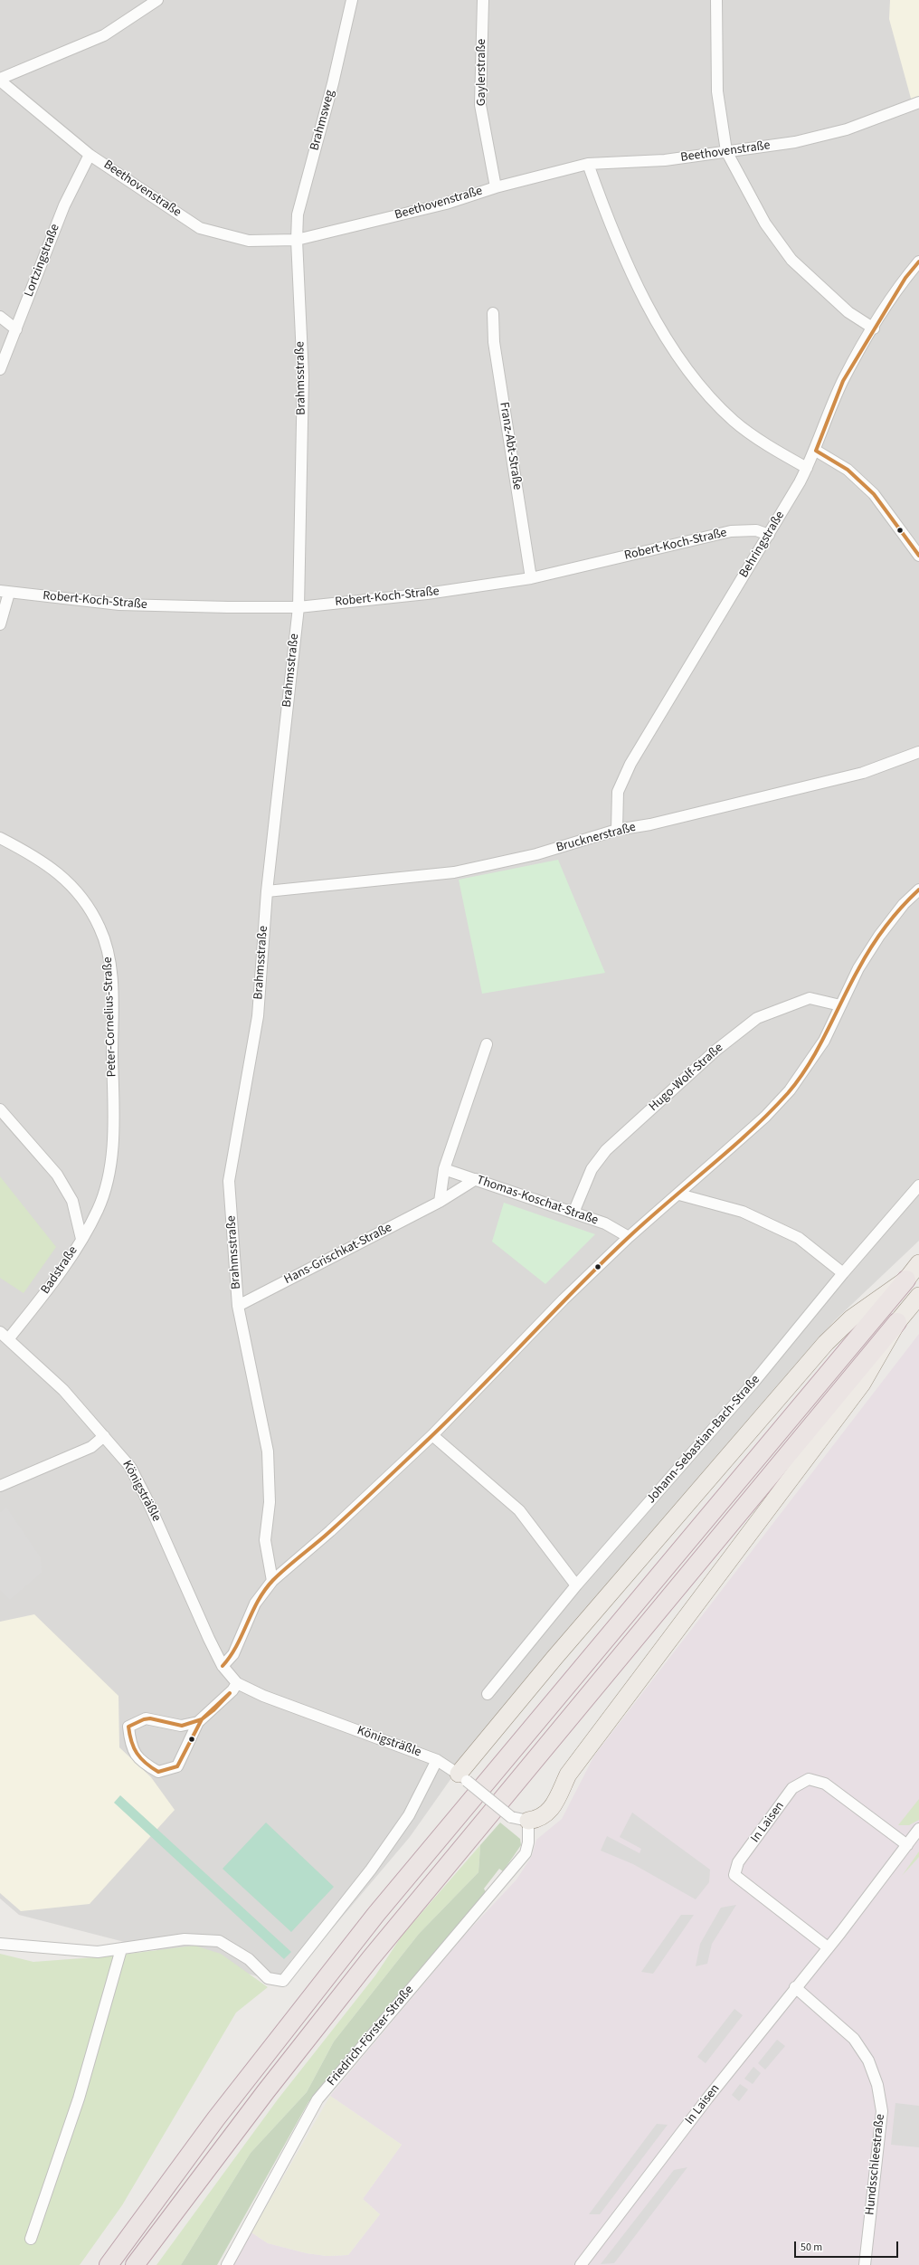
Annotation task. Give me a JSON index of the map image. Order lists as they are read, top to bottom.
{
  "streets": {
    "street": [
      "Gaylerstraße",
      "Brahmsweg",
      "Beethovenstraße",
      "Lortzingstraße",
      "Brahmsstraße",
      "Franz-Abt-Straße",
      "Robert-Koch-Straße",
      "Behringstraße",
      "Brucknerstraße",
      "Peter-Cornelius-Straße",
      "Hugo-Wolf-Straße",
      "Thomas-Koschat-Straße",
      "Hans-Grischkat-Straße",
      "Badstraße",
      "Johann-Sebastian-Bach-Straße",
      "Königsträßle",
      "In Laisen",
      "Friedrich-Förster-Straße",
      "Hundsschleestraße"
    ]
  },
  "crossings": [
    ["Gaylerstraße", "Beethovenstraße"],
    ["Brahmsweg", "Beethovenstraße"],
    ["Brahmsweg", "Brahmsstraße"],
    ["Beethovenstraße", "Lortzingstraße"],
    ["Beethovenstraße", "Brahmsstraße"],
    ["Brahmsstraße", "Robert-Koch-Straße"],
    ["Brahmsstraße", "Brucknerstraße"],
    ["Brahmsstraße", "Hans-Grischkat-Straße"],
    ["Franz-Abt-Straße", "Robert-Koch-Straße"],
    ["Robert-Koch-Straße", "Behringstraße"],
    ["Behringstraße", "Brucknerstraße"],
    ["Peter-Cornelius-Straße", "Badstraße"],
    ["Hugo-Wolf-Straße", "Thomas-Koschat-Straße"],
    ["Thomas-Koschat-Straße", "Hans-Grischkat-Straße"],
    ["Badstraße", "Königsträßle"],
    ["Königsträßle", "Friedrich-Förster-Straße"],
    ["In Laisen", "Hundsschleestraße"]
  ],
  "scale_bar": "50 m"
}
